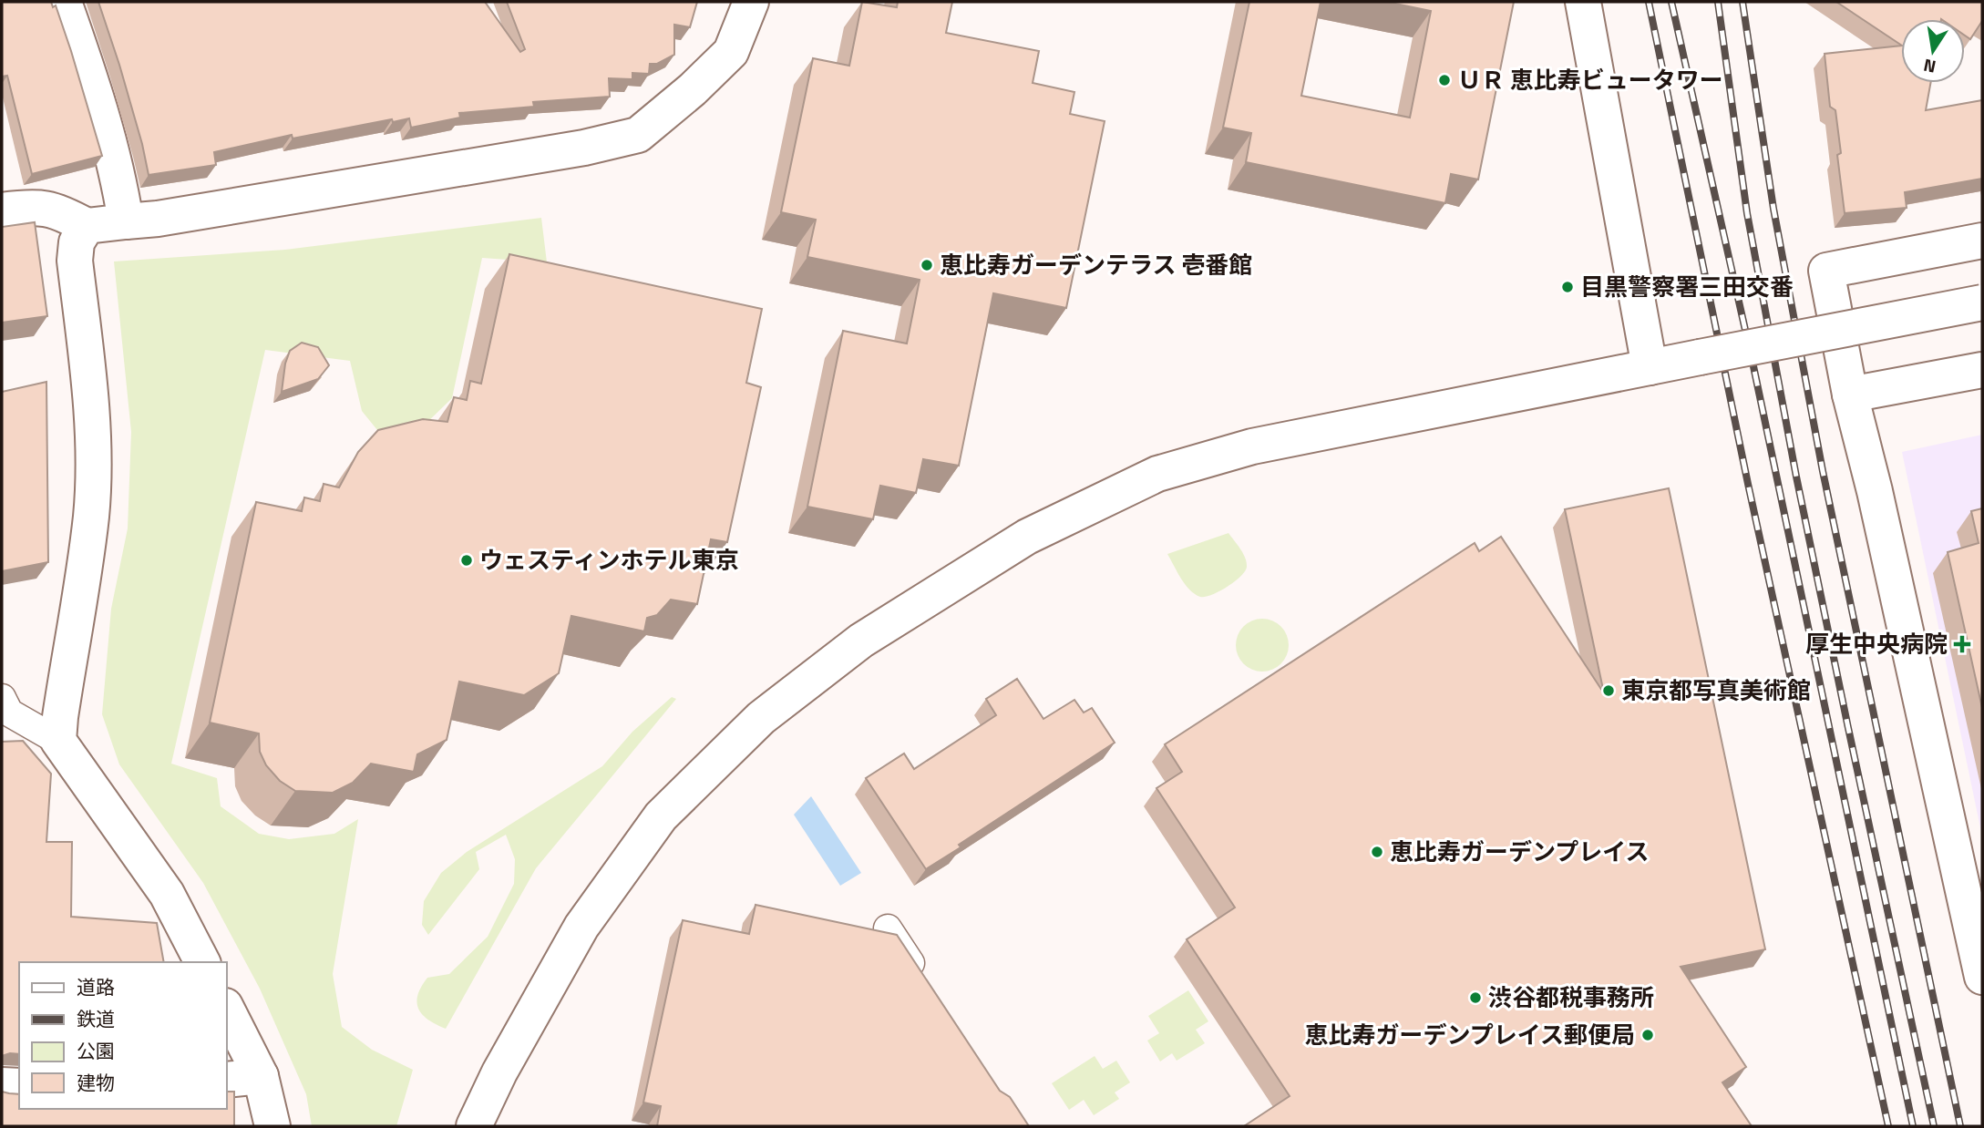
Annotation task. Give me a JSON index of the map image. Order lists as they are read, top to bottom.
{
  "places": {
    "other": [
      "ＵＲ 恵比寿ビュータワー",
      "恵比寿ガーデンテラス 壱番館",
      "目黒警察署三田交番",
      "ウェスティンホテル東京",
      "東京都写真美術館",
      "恵比寿ガーデンプレイス",
      "渋谷都税事務所",
      "恵比寿ガーデンプレイス郵便局"
    ],
    "health": ["厚生中央病院"]
  },
  "legend": [
    "道路",
    "鉄道",
    "公園",
    "建物"
  ],
  "north": "bottom"
}
